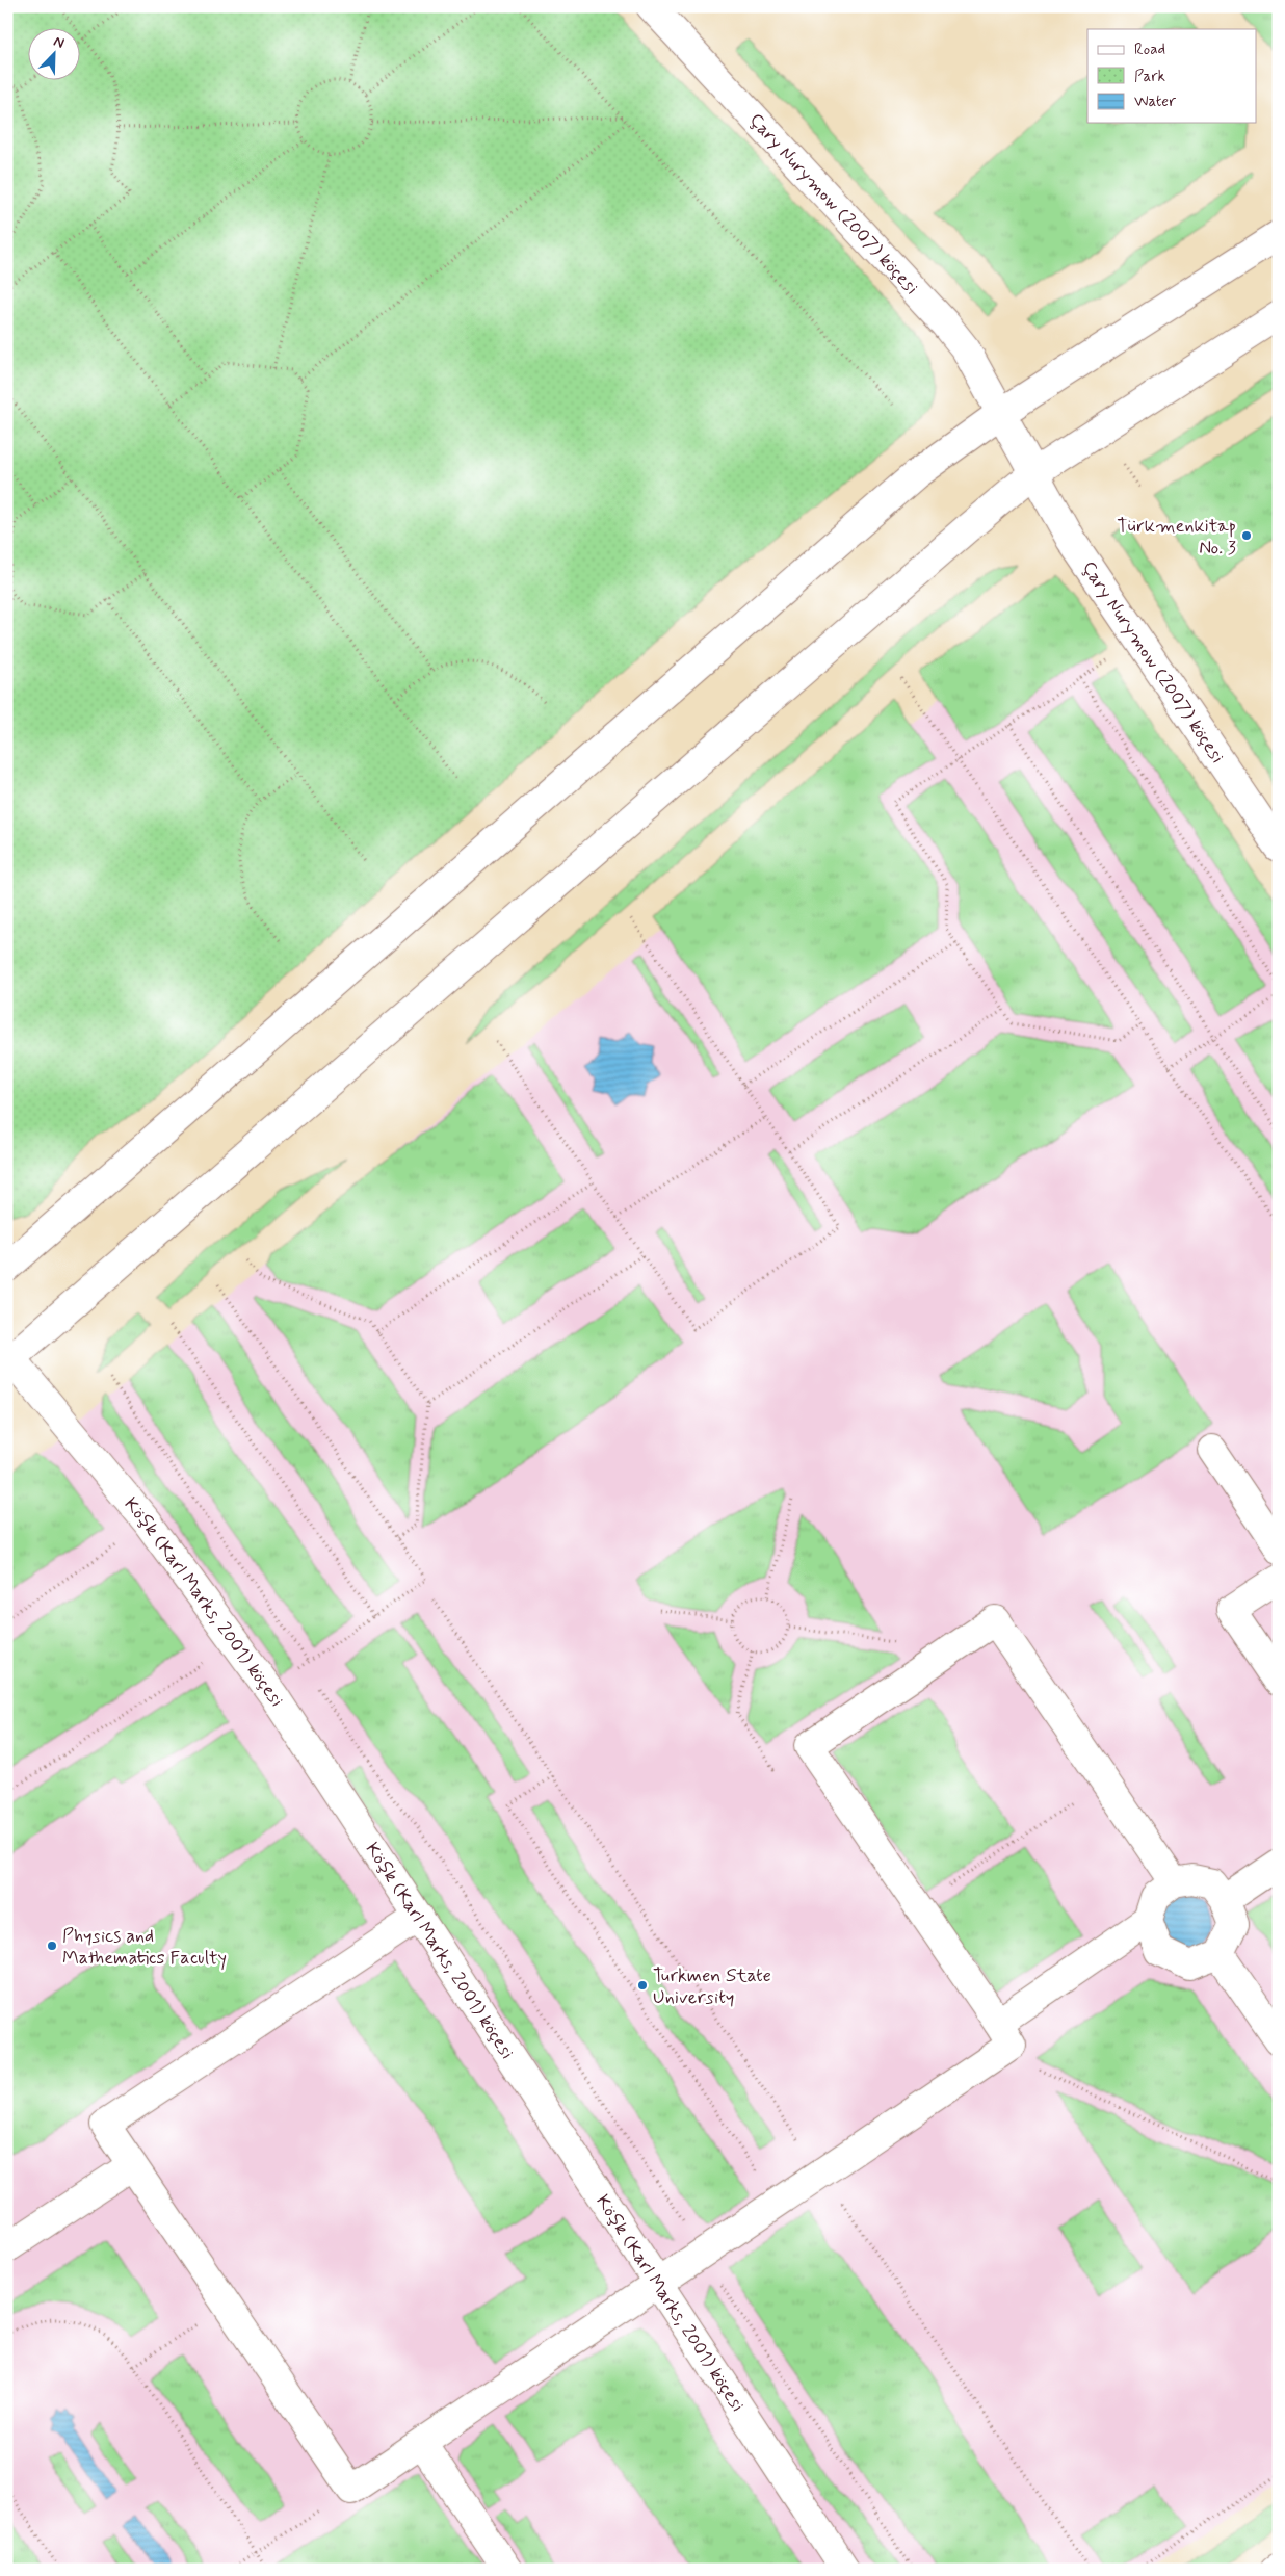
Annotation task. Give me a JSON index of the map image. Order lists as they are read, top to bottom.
{
  "streets": {
    "main road": ["Çary Nurymow (2007) köçesi", "Köşk (Karl Marks, 2001) köçesi"]
  },
  "places": ["Türkmenkitap No. 3", "Physics and Mathematics Faculty", "Turkmen State University"],
  "legend": ["Road", "Park", "Water"],
  "north": "top right"
}
